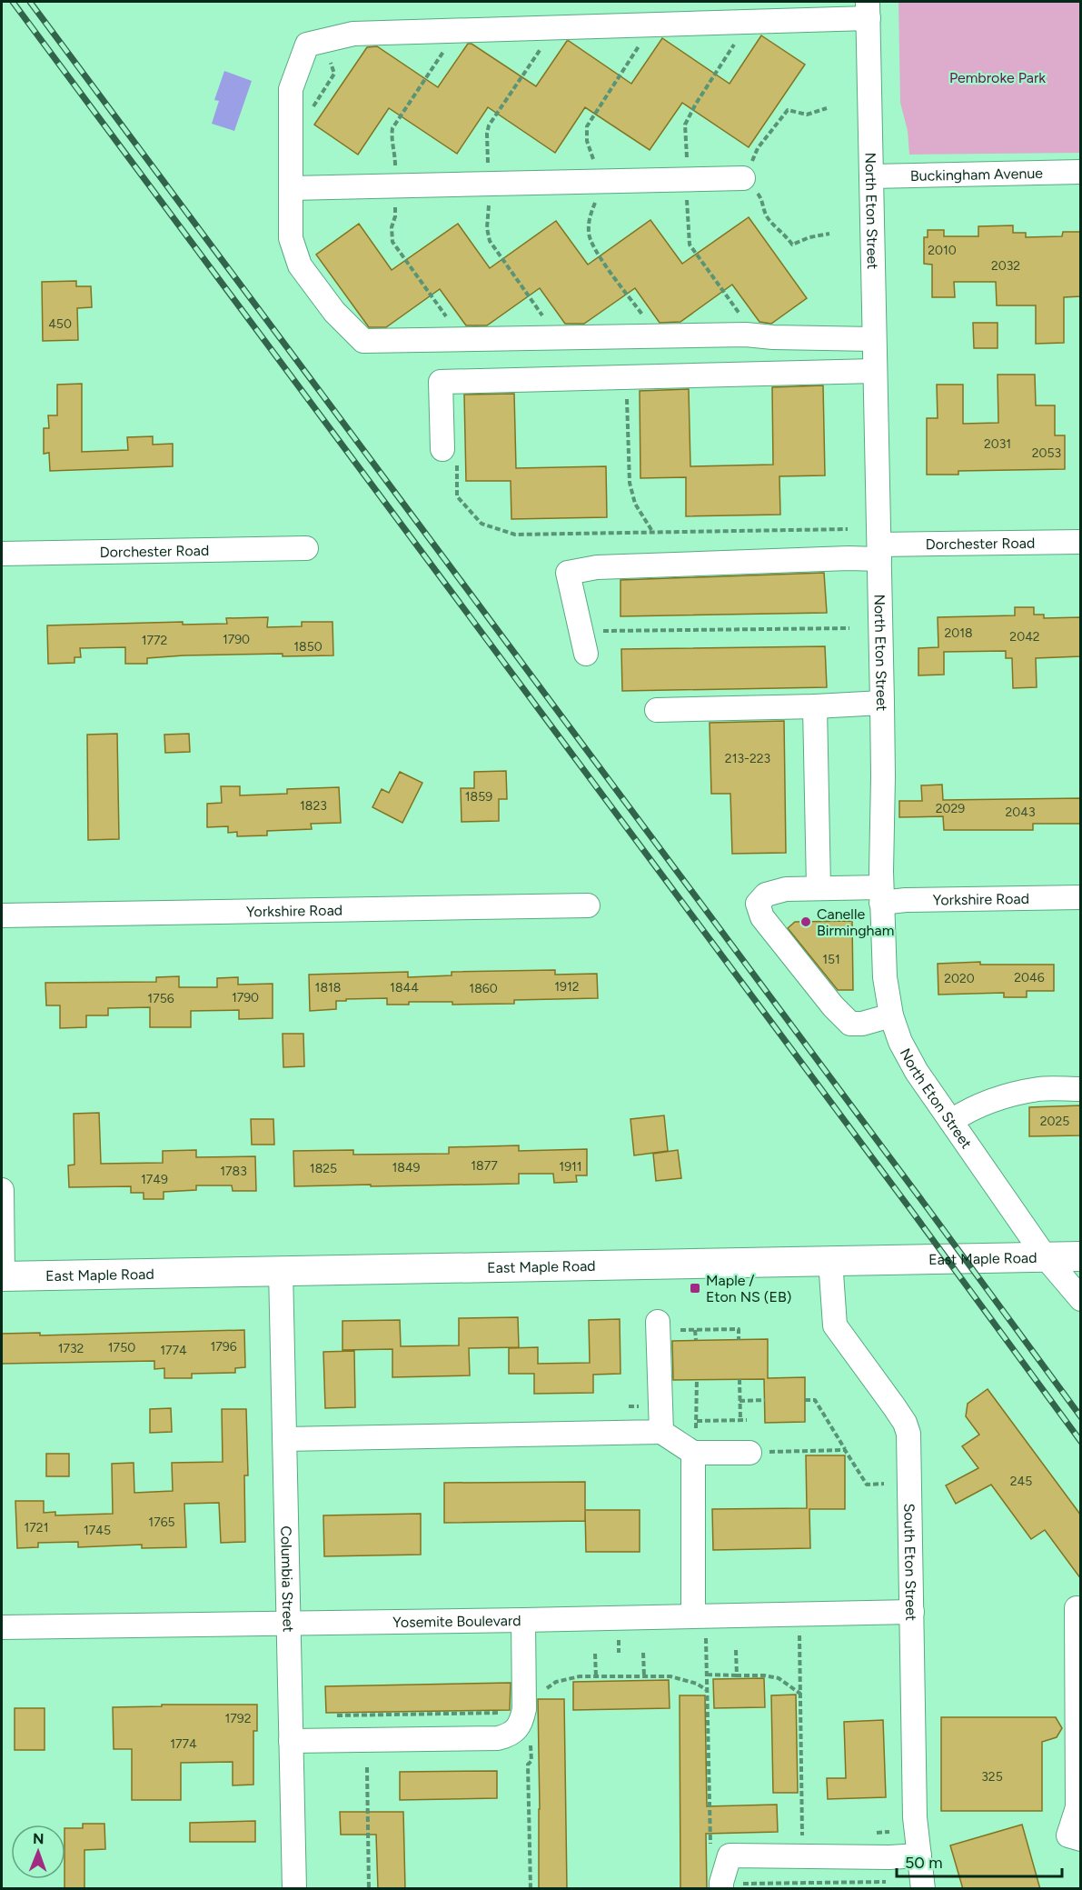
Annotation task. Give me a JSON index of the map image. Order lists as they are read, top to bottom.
{
  "streets": {
    "main road": ["East Maple Road"],
    "street": [
      "Buckingham Avenue",
      "North Eton Street",
      "Dorchester Road",
      "Yorkshire Road",
      "South Eton Street",
      "Columbia Street",
      "Yosemite Boulevard"
    ]
  },
  "crossings": [
    ["Buckingham Avenue", "North Eton Street"],
    ["North Eton Street", "Dorchester Road"],
    ["North Eton Street", "Yorkshire Road"],
    ["North Eton Street", "East Maple Road"],
    ["East Maple Road", "South Eton Street"],
    ["East Maple Road", "Columbia Street"],
    ["South Eton Street", "Yosemite Boulevard"],
    ["Columbia Street", "Yosemite Boulevard"]
  ],
  "parks": ["Pembroke Park"],
  "places": {
    "other": ["Canelle Birmingham"],
    "transit": ["Maple / Eton NS (EB)"]
  },
  "house_numbers": [
    "2010",
    "2032",
    "450",
    "2031",
    "2053",
    "2018",
    "2042",
    "1790",
    "1772",
    "1850",
    "213-223",
    "1859",
    "1823",
    "2029",
    "2043",
    "151",
    "2046",
    "2020",
    "1912",
    "1818",
    "1844",
    "1860",
    "1790",
    "1756",
    "2025",
    "1877",
    "1911",
    "1849",
    "1825",
    "1783",
    "1749",
    "1796",
    "1750",
    "1732",
    "1774",
    "245",
    "1765",
    "1721",
    "1745",
    "1792",
    "1774",
    "325"
  ],
  "scale_bar": "50 m",
  "north": "top"
}
